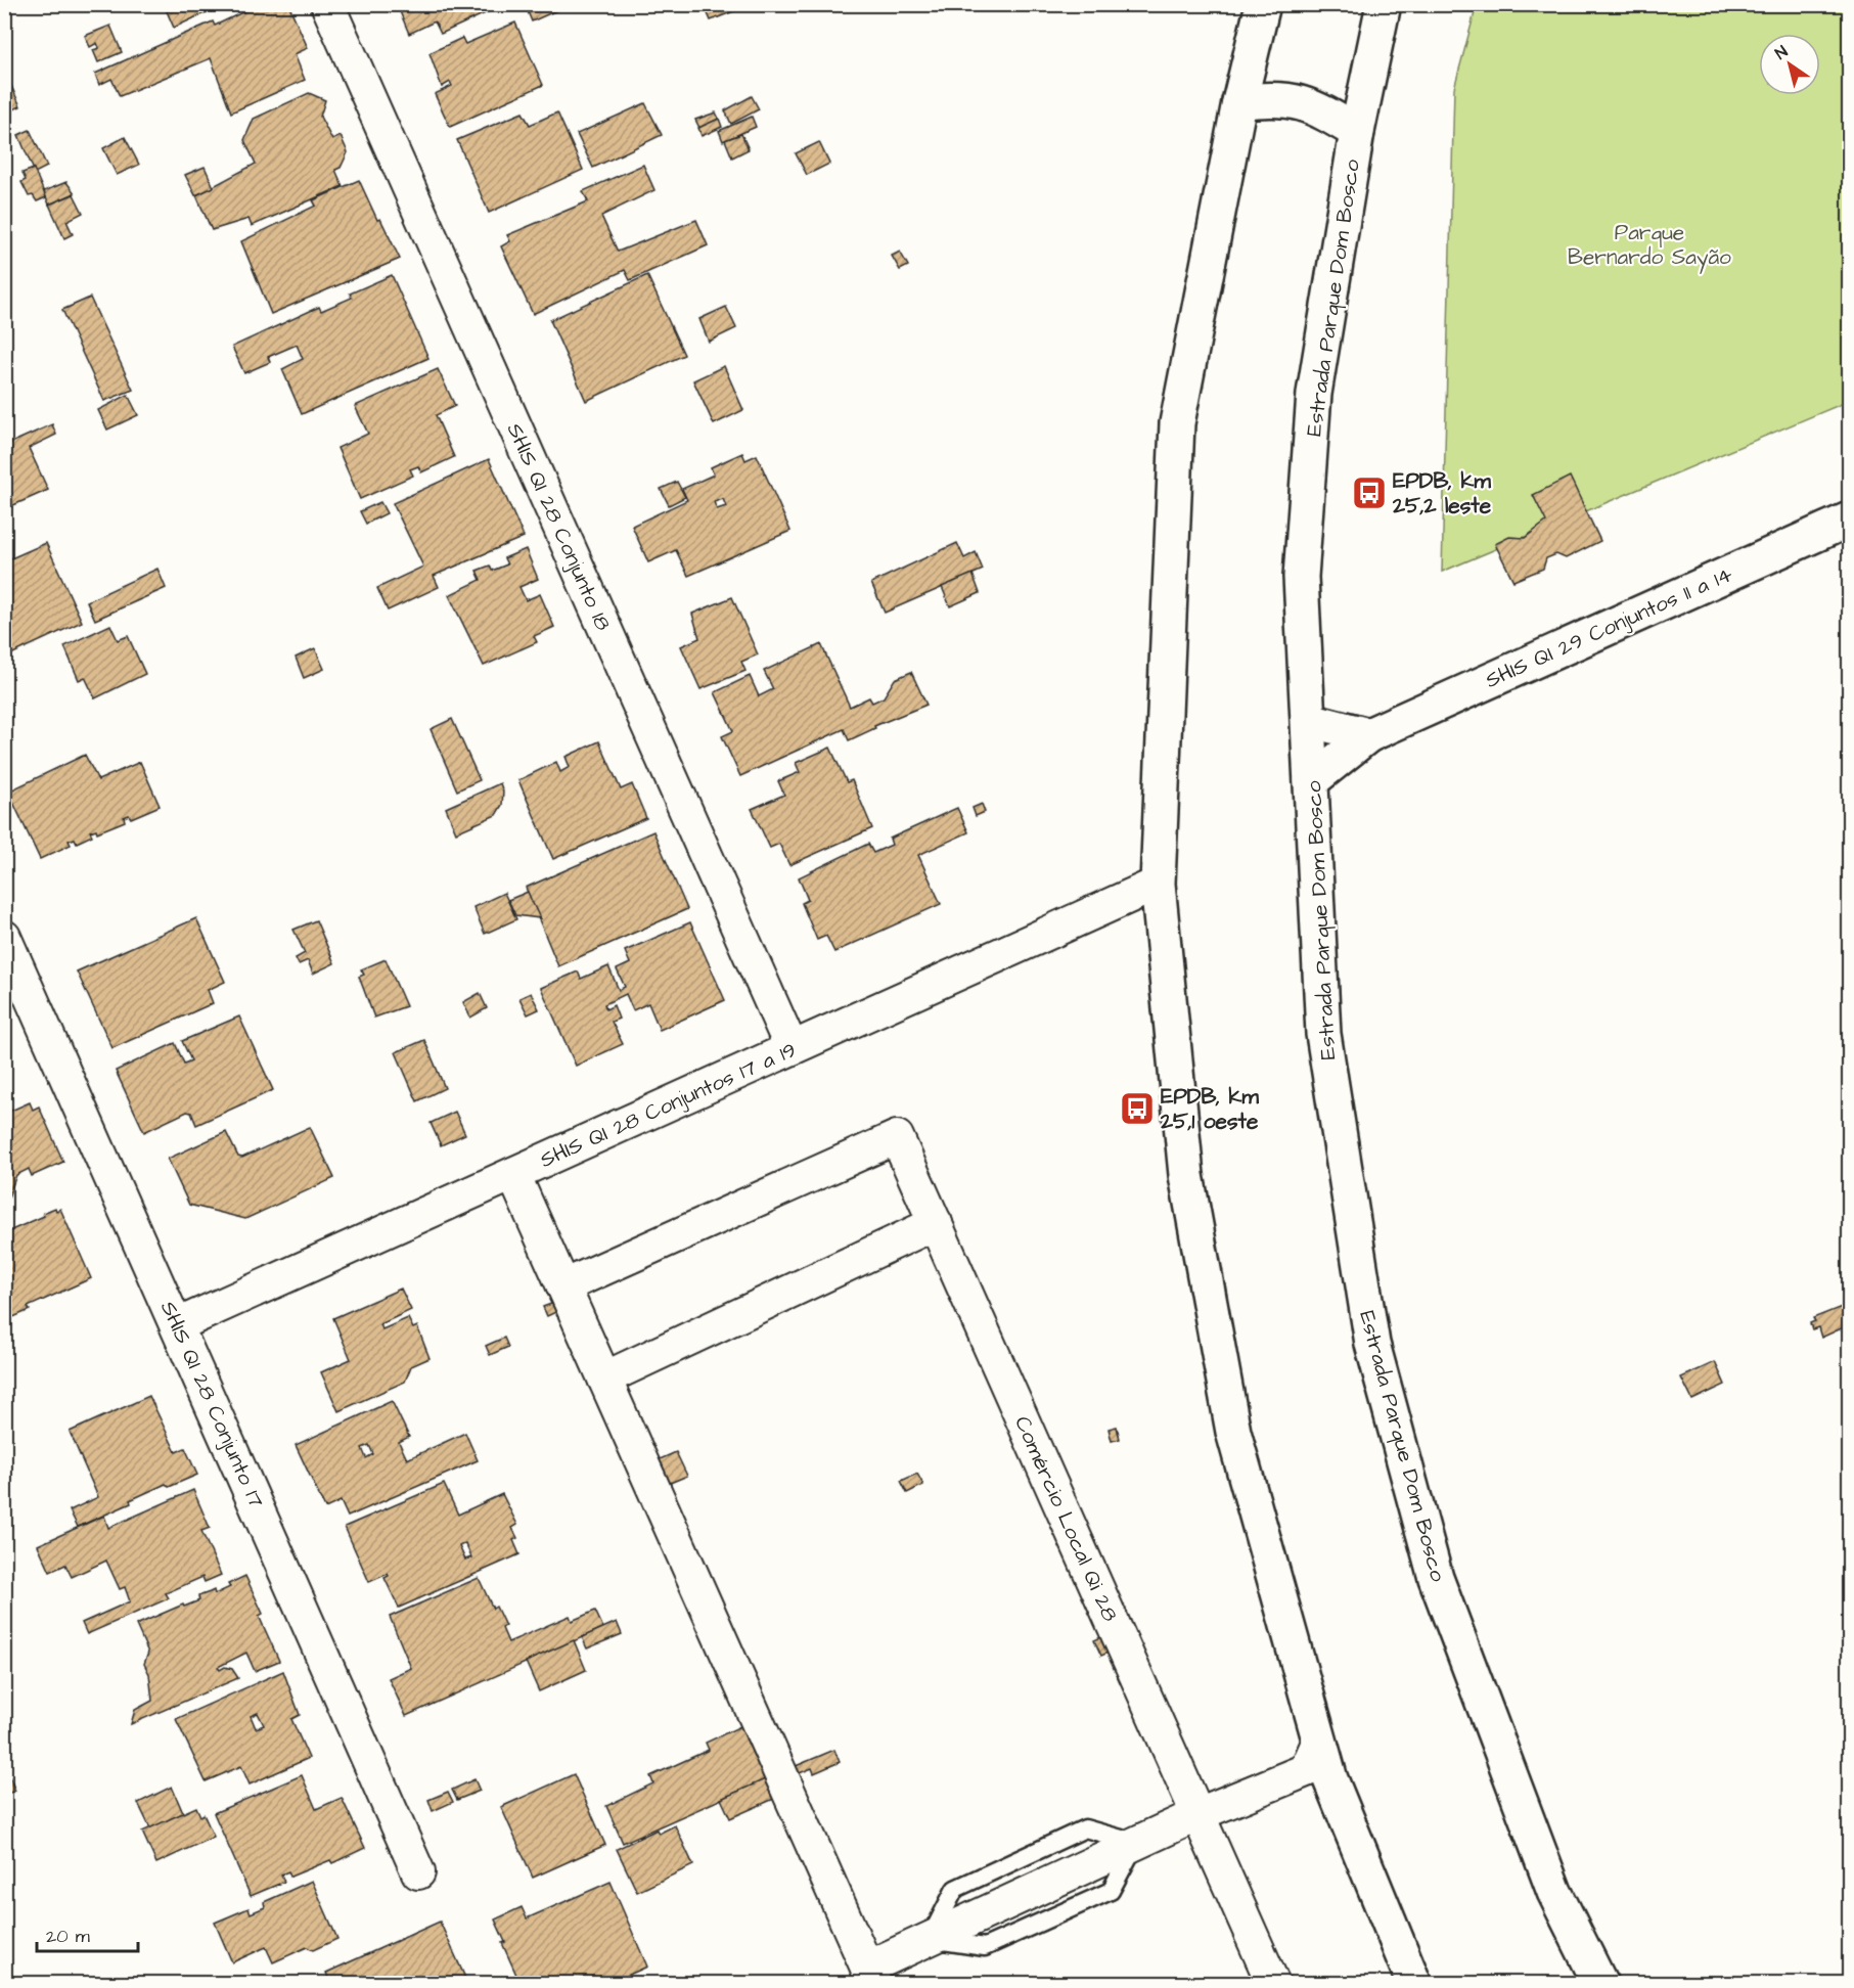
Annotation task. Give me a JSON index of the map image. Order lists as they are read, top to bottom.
{
  "streets": {
    "main road": ["Estrada Parque Dom Bosco", "SHIS QI 29 Conjuntos 11 a 14"],
    "street": [
      "SHIS QI 28 Conjunto 18",
      "SHIS QI 28 Conjuntos 17 a 19",
      "SHIS QI 28 Conjunto 17",
      "Comércio Local Qi 28"
    ]
  },
  "crossings": [
    ["Estrada Parque Dom Bosco", "SHIS QI 29 Conjuntos 11 a 14"],
    ["SHIS QI 28 Conjunto 18", "SHIS QI 28 Conjuntos 17 a 19"],
    ["SHIS QI 28 Conjuntos 17 a 19", "SHIS QI 28 Conjunto 17"]
  ],
  "parks": ["Parque Bernardo Sayão"],
  "places": {
    "bus stop": ["EPDB, km 25,2 leste", "EPDB, km 25,1 oeste"]
  },
  "scale_bar": "20 m",
  "north": "top left"
}
